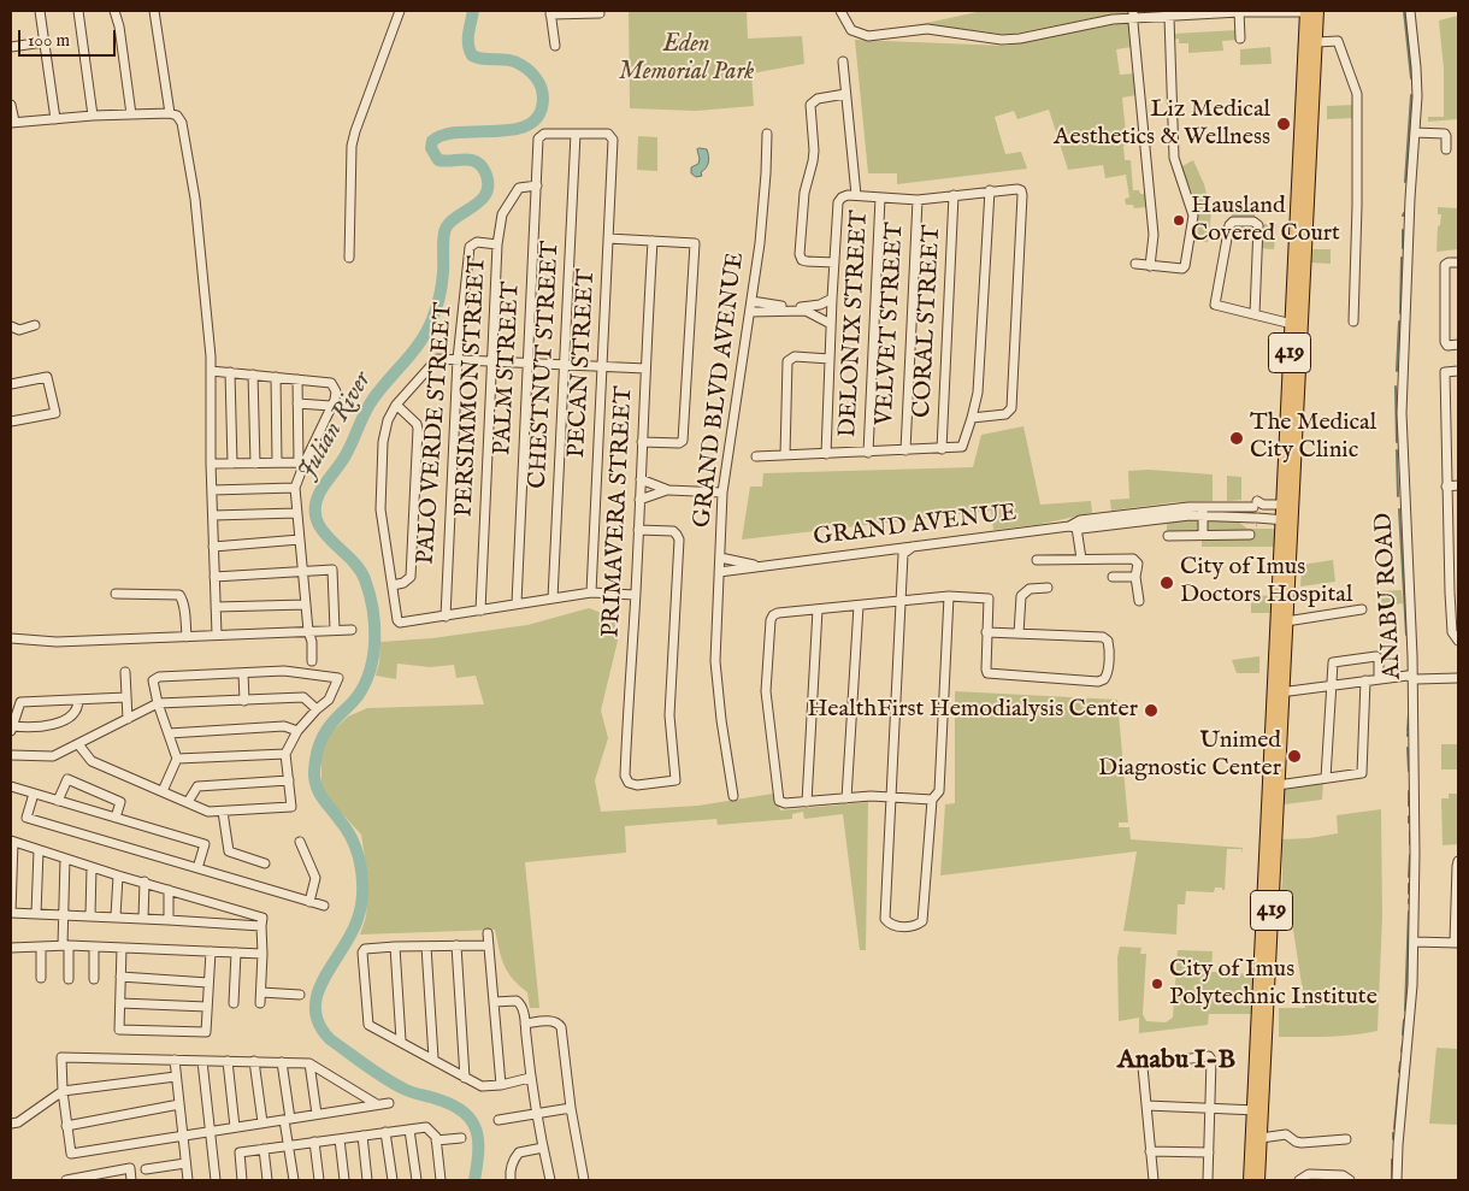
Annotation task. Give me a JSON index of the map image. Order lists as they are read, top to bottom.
{
  "streets": {
    "highway": ["419"],
    "street": [
      "CORAL STREET",
      "DELONIX STREET",
      "VELVET STREET",
      "PECAN STREET",
      "CHESTNUT STREET",
      "PALM STREET",
      "PERSIMMON STREET",
      "GRAND BLVD AVENUE",
      "PALO VERDE STREET",
      "PRIMAVERA STREET",
      "GRAND AVENUE",
      "ANABU ROAD"
    ]
  },
  "crossings": [
    ["419", "GRAND AVENUE"],
    ["PECAN STREET", "CHESTNUT STREET"],
    ["PECAN STREET", "PALM STREET"],
    ["CHESTNUT STREET", "PALM STREET"],
    ["PALM STREET", "PERSIMMON STREET"],
    ["PERSIMMON STREET", "PALO VERDE STREET"],
    ["GRAND BLVD AVENUE", "GRAND AVENUE"]
  ],
  "districts": ["Anabu I-B"],
  "water": ["Julian River"],
  "parks": ["Eden Memorial Park"],
  "places": [
    "Liz Medical Aesthetics & Wellness",
    "Hausland Covered Court",
    "The Medical City Clinic",
    "City of Imus Doctors Hospital",
    "HealthFirst Hemodialysis Center",
    "Unimed Diagnostic Center",
    "City of Imus Polytechnic Institute"
  ],
  "scale_bar": "100 m"
}
